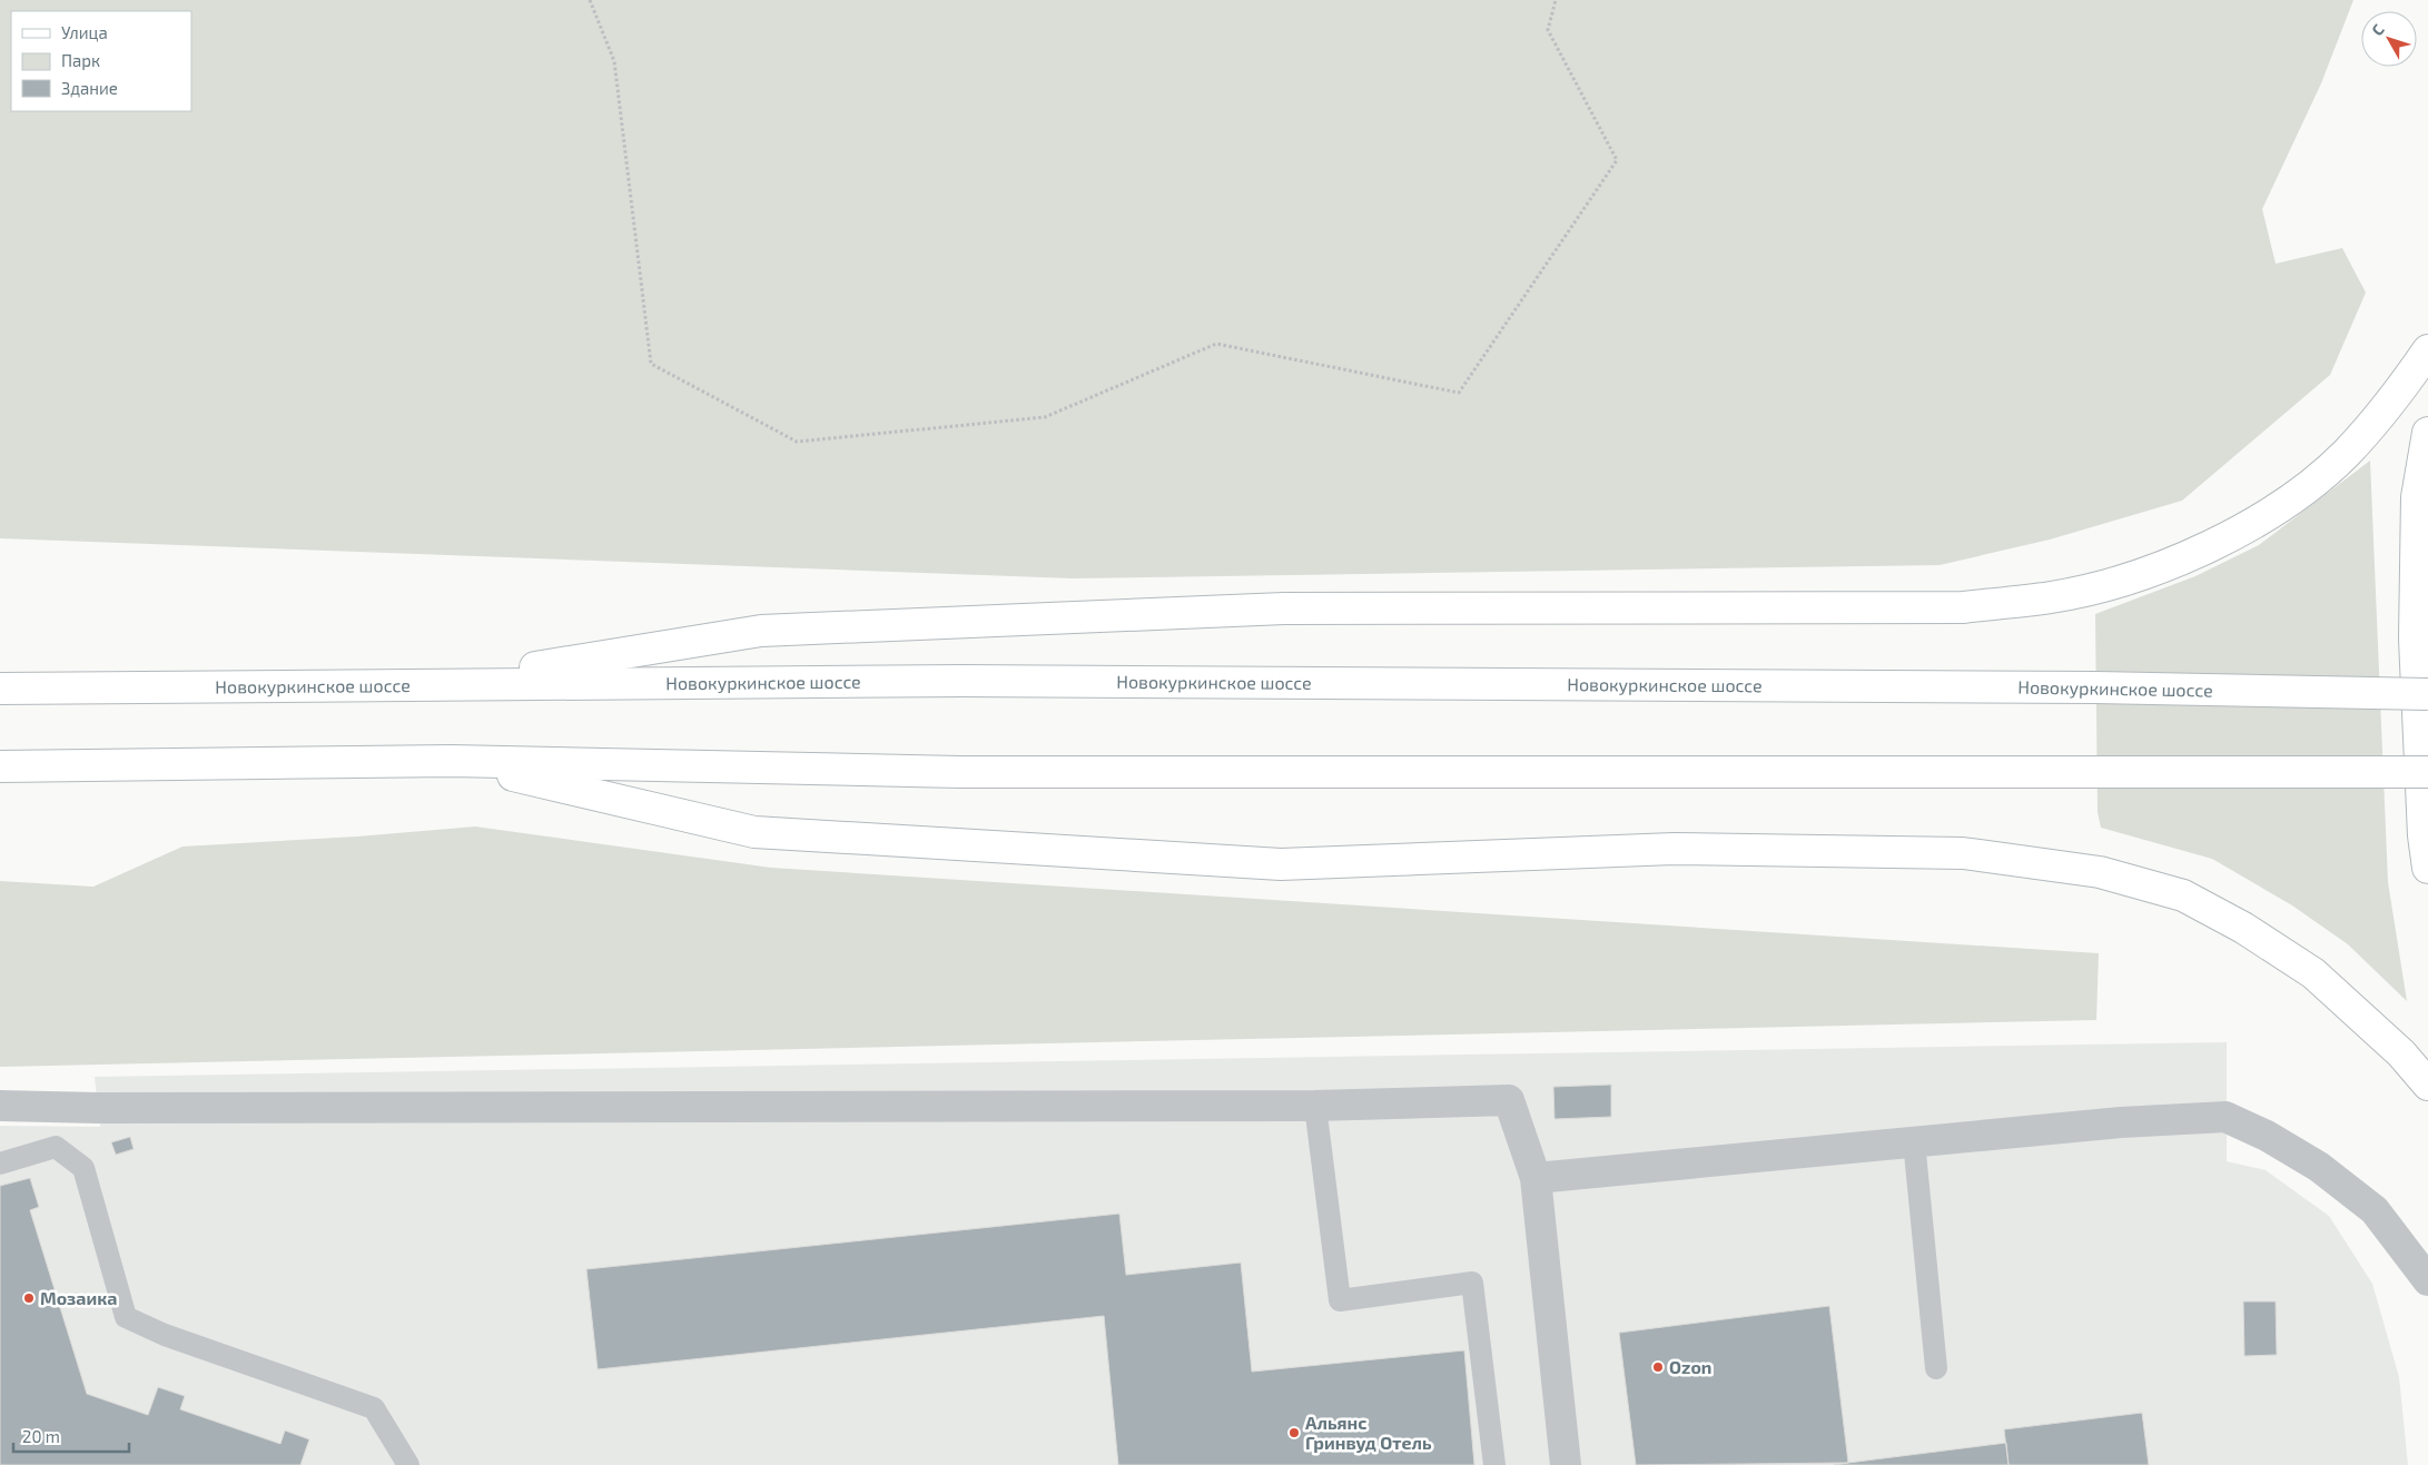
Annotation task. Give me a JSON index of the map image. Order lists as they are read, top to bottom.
{
  "streets": {
    "main road": ["Новокуркинское шоссе"]
  },
  "places": ["Мозаика", "Ozon", "Альянс Гринвуд Отель"],
  "legend": ["Улица", "Парк", "Здание"],
  "scale_bar": "20 m",
  "north": "top left"
}
